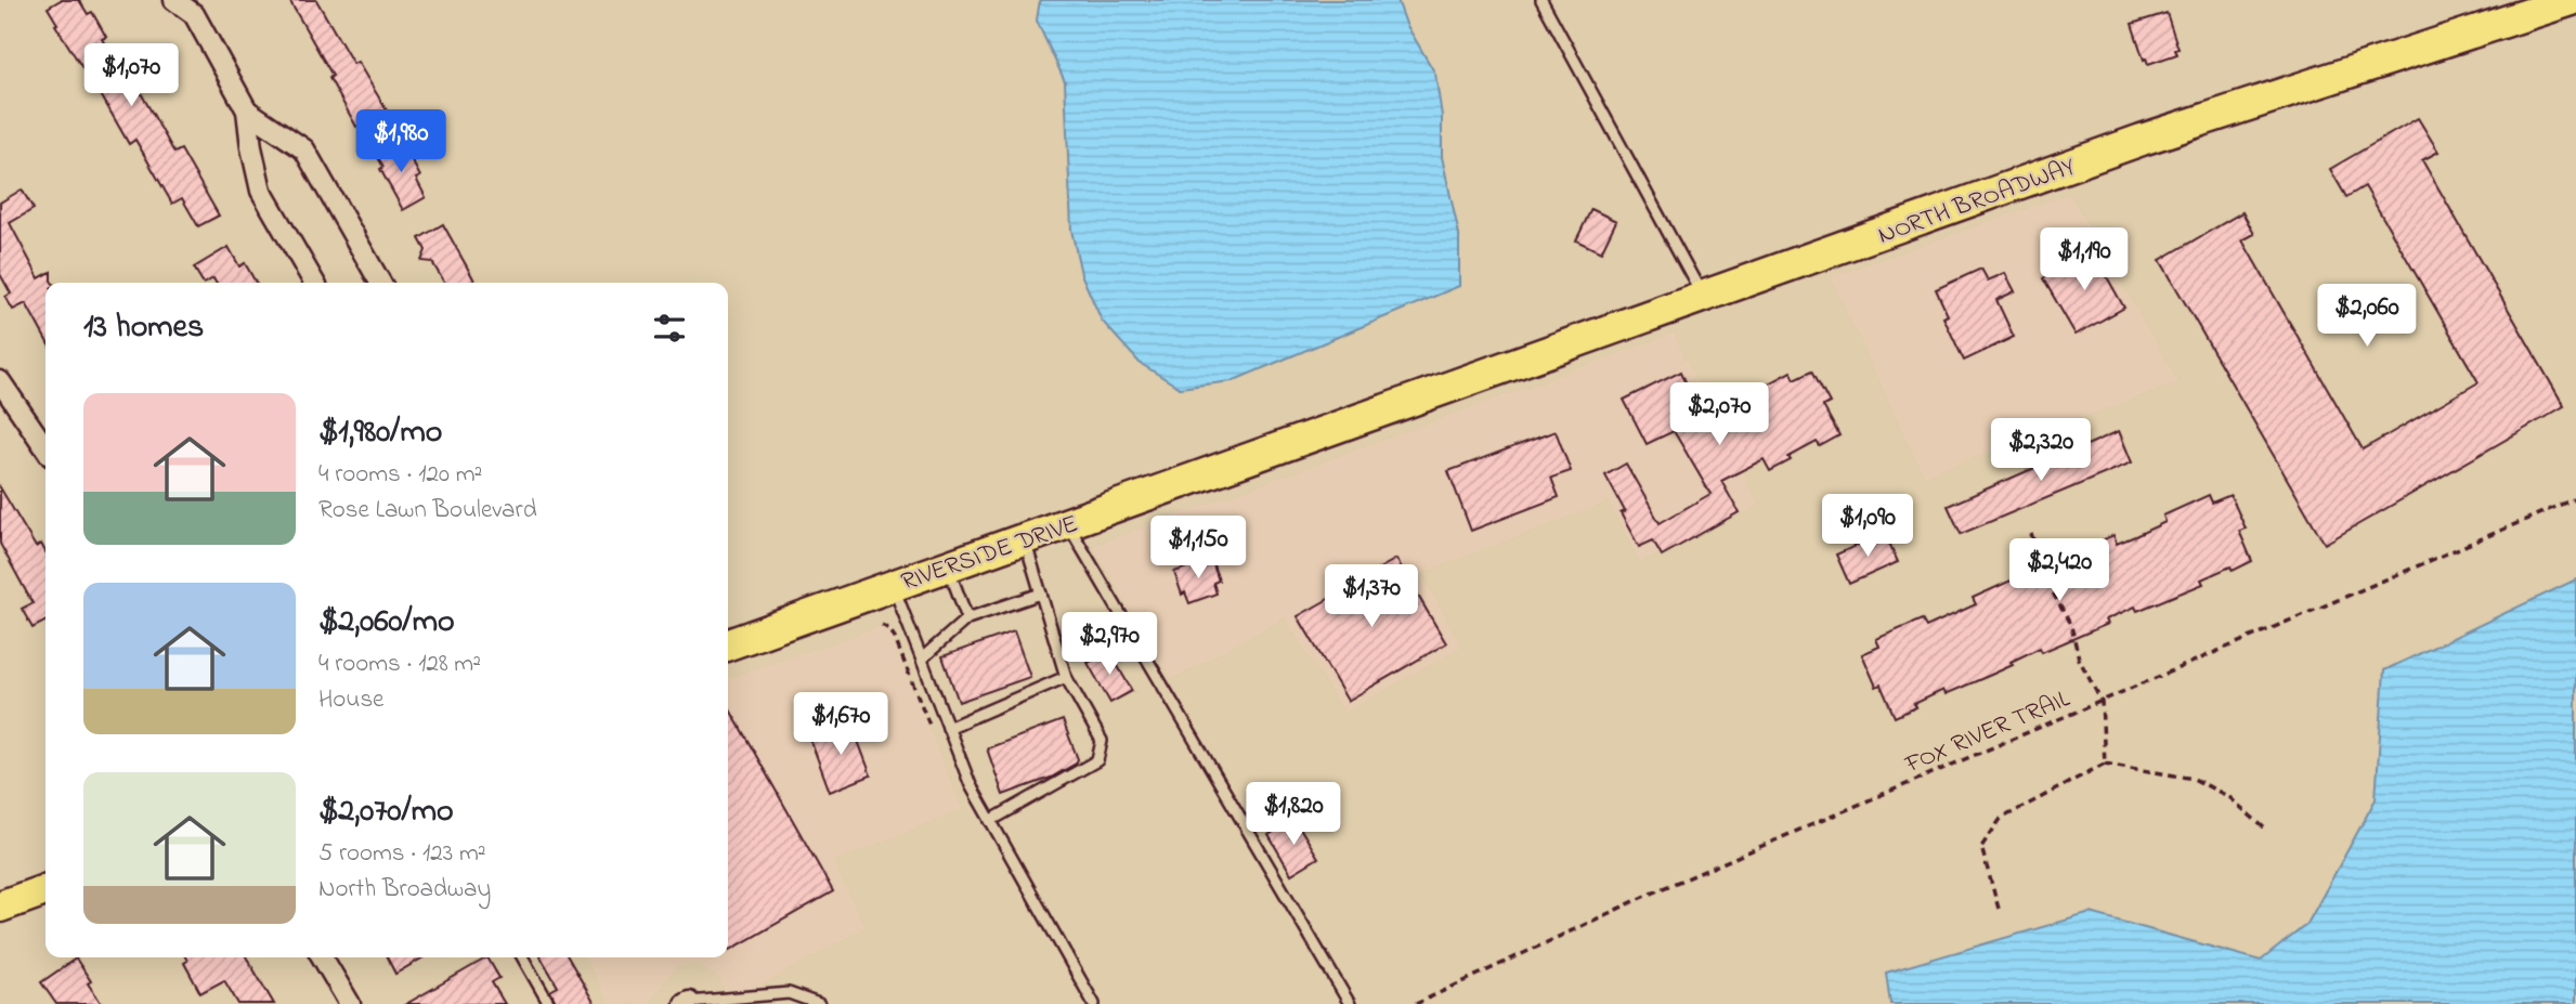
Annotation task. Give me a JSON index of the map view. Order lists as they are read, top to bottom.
{
  "streets": {
    "main road": ["NORTH BROADWAY", "RIVERSIDE DRIVE"],
    "path": ["FOX RIVER TRAIL"]
  },
  "crossings": [
    ["NORTH BROADWAY", "RIVERSIDE DRIVE"]
  ],
  "page": {
    "price": [
      "$1,070",
      "$1,980",
      "$1,190",
      "$2,060",
      "$2,070",
      "$2,320",
      "$1,090",
      "$1,150",
      "$2,420",
      "$1,370",
      "$2,970",
      "$1,670",
      "$1,820"
    ],
    "heading": "13 homes",
    "list": [
      {
        "name": "$1,980/mo",
        "note": "4 rooms · 120 m² · Rose Lawn Boulevard"
      },
      {
        "name": "$2,060/mo",
        "note": "4 rooms · 128 m² · House"
      },
      {
        "name": "$2,070/mo",
        "note": "5 rooms · 123 m² · North Broadway"
      }
    ]
  }
}
